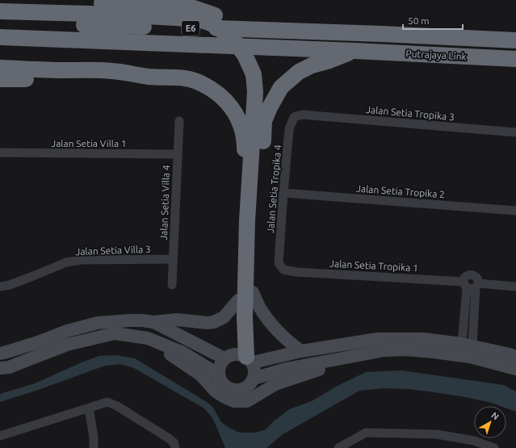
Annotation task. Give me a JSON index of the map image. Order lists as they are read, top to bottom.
{
  "streets": {
    "highway": ["E6", "Putrajaya Link"],
    "street": [
      "Jalan Setia Tropika 3",
      "Jalan Setia Villa 1",
      "Jalan Setia Tropika 4",
      "Jalan Setia Tropika 2",
      "Jalan Setia Villa 4",
      "Jalan Setia Villa 3",
      "Jalan Setia Tropika 1"
    ]
  },
  "crossings": [
    ["E6", "Putrajaya Link"],
    ["Jalan Setia Tropika 3", "Jalan Setia Tropika 4"],
    ["Jalan Setia Villa 1", "Jalan Setia Villa 4"],
    ["Jalan Setia Tropika 4", "Jalan Setia Tropika 2"],
    ["Jalan Setia Tropika 4", "Jalan Setia Tropika 1"],
    ["Jalan Setia Villa 4", "Jalan Setia Villa 3"]
  ],
  "scale_bar": "50 m",
  "north": "top right"
}
